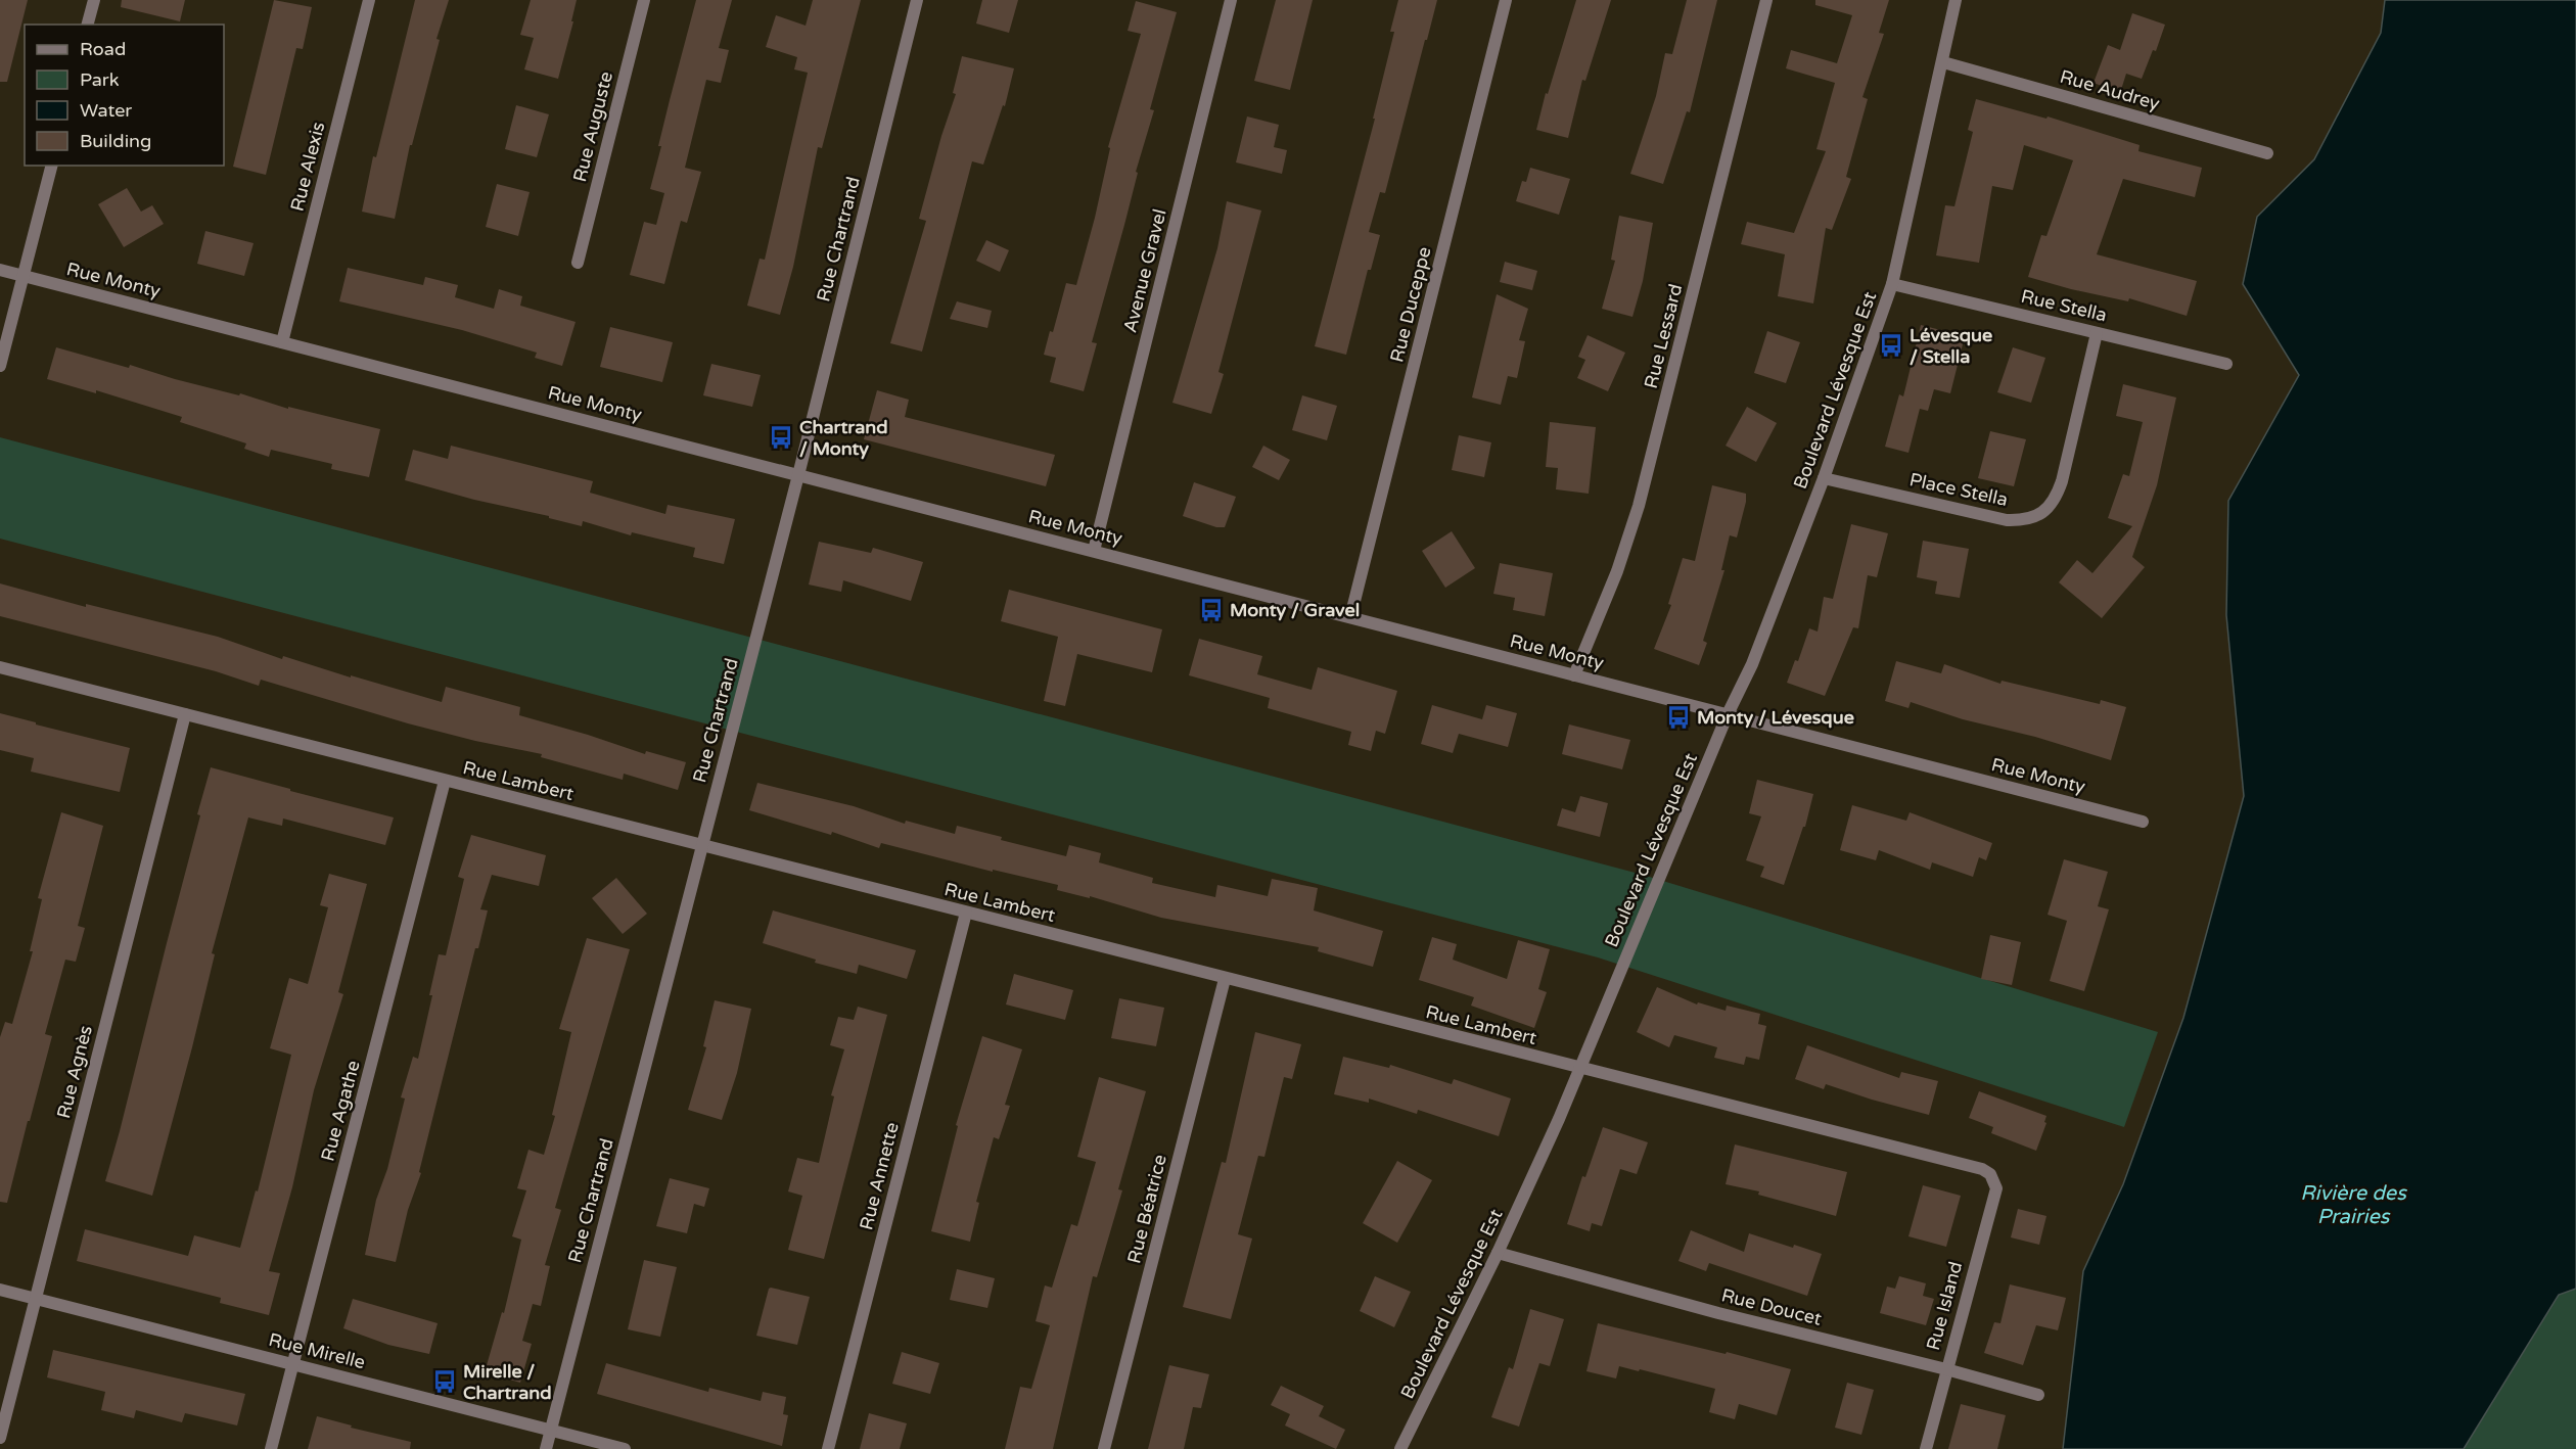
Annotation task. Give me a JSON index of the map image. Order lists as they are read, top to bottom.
{
  "streets": {
    "street": [
      "Rue Audrey",
      "Rue Auguste",
      "Rue Alexis",
      "Rue Chartrand",
      "Avenue Gravel",
      "Rue Monty",
      "Rue Duceppe",
      "Rue Stella",
      "Rue Lessard",
      "Boulevard Lévesque Est",
      "Place Stella",
      "Rue Lambert",
      "Rue Agnès",
      "Rue Agathe",
      "Rue Annette",
      "Rue Béatrice",
      "Rue Island",
      "Rue Doucet",
      "Rue Mirelle"
    ]
  },
  "crossings": [
    ["Rue Audrey", "Boulevard Lévesque Est"],
    ["Rue Alexis", "Rue Monty"],
    ["Rue Chartrand", "Rue Monty"],
    ["Rue Chartrand", "Rue Lambert"],
    ["Rue Chartrand", "Rue Mirelle"],
    ["Avenue Gravel", "Rue Monty"],
    ["Rue Monty", "Rue Duceppe"],
    ["Rue Monty", "Rue Lessard"],
    ["Rue Monty", "Boulevard Lévesque Est"],
    ["Rue Stella", "Boulevard Lévesque Est"],
    ["Rue Stella", "Place Stella"],
    ["Boulevard Lévesque Est", "Place Stella"],
    ["Boulevard Lévesque Est", "Rue Lambert"],
    ["Boulevard Lévesque Est", "Rue Doucet"],
    ["Rue Lambert", "Rue Agnès"],
    ["Rue Lambert", "Rue Agathe"],
    ["Rue Lambert", "Rue Annette"],
    ["Rue Lambert", "Rue Béatrice"],
    ["Rue Lambert", "Rue Island"],
    ["Rue Agnès", "Rue Mirelle"],
    ["Rue Agathe", "Rue Mirelle"],
    ["Rue Island", "Rue Doucet"]
  ],
  "water": ["Rivière des Prairies"],
  "places": {
    "bus stop": [
      "Lévesque / Stella",
      "Chartrand / Monty",
      "Monty / Gravel",
      "Monty / Lévesque",
      "Mirelle / Chartrand"
    ]
  },
  "legend": [
    "Road",
    "Park",
    "Water",
    "Building"
  ]
}
